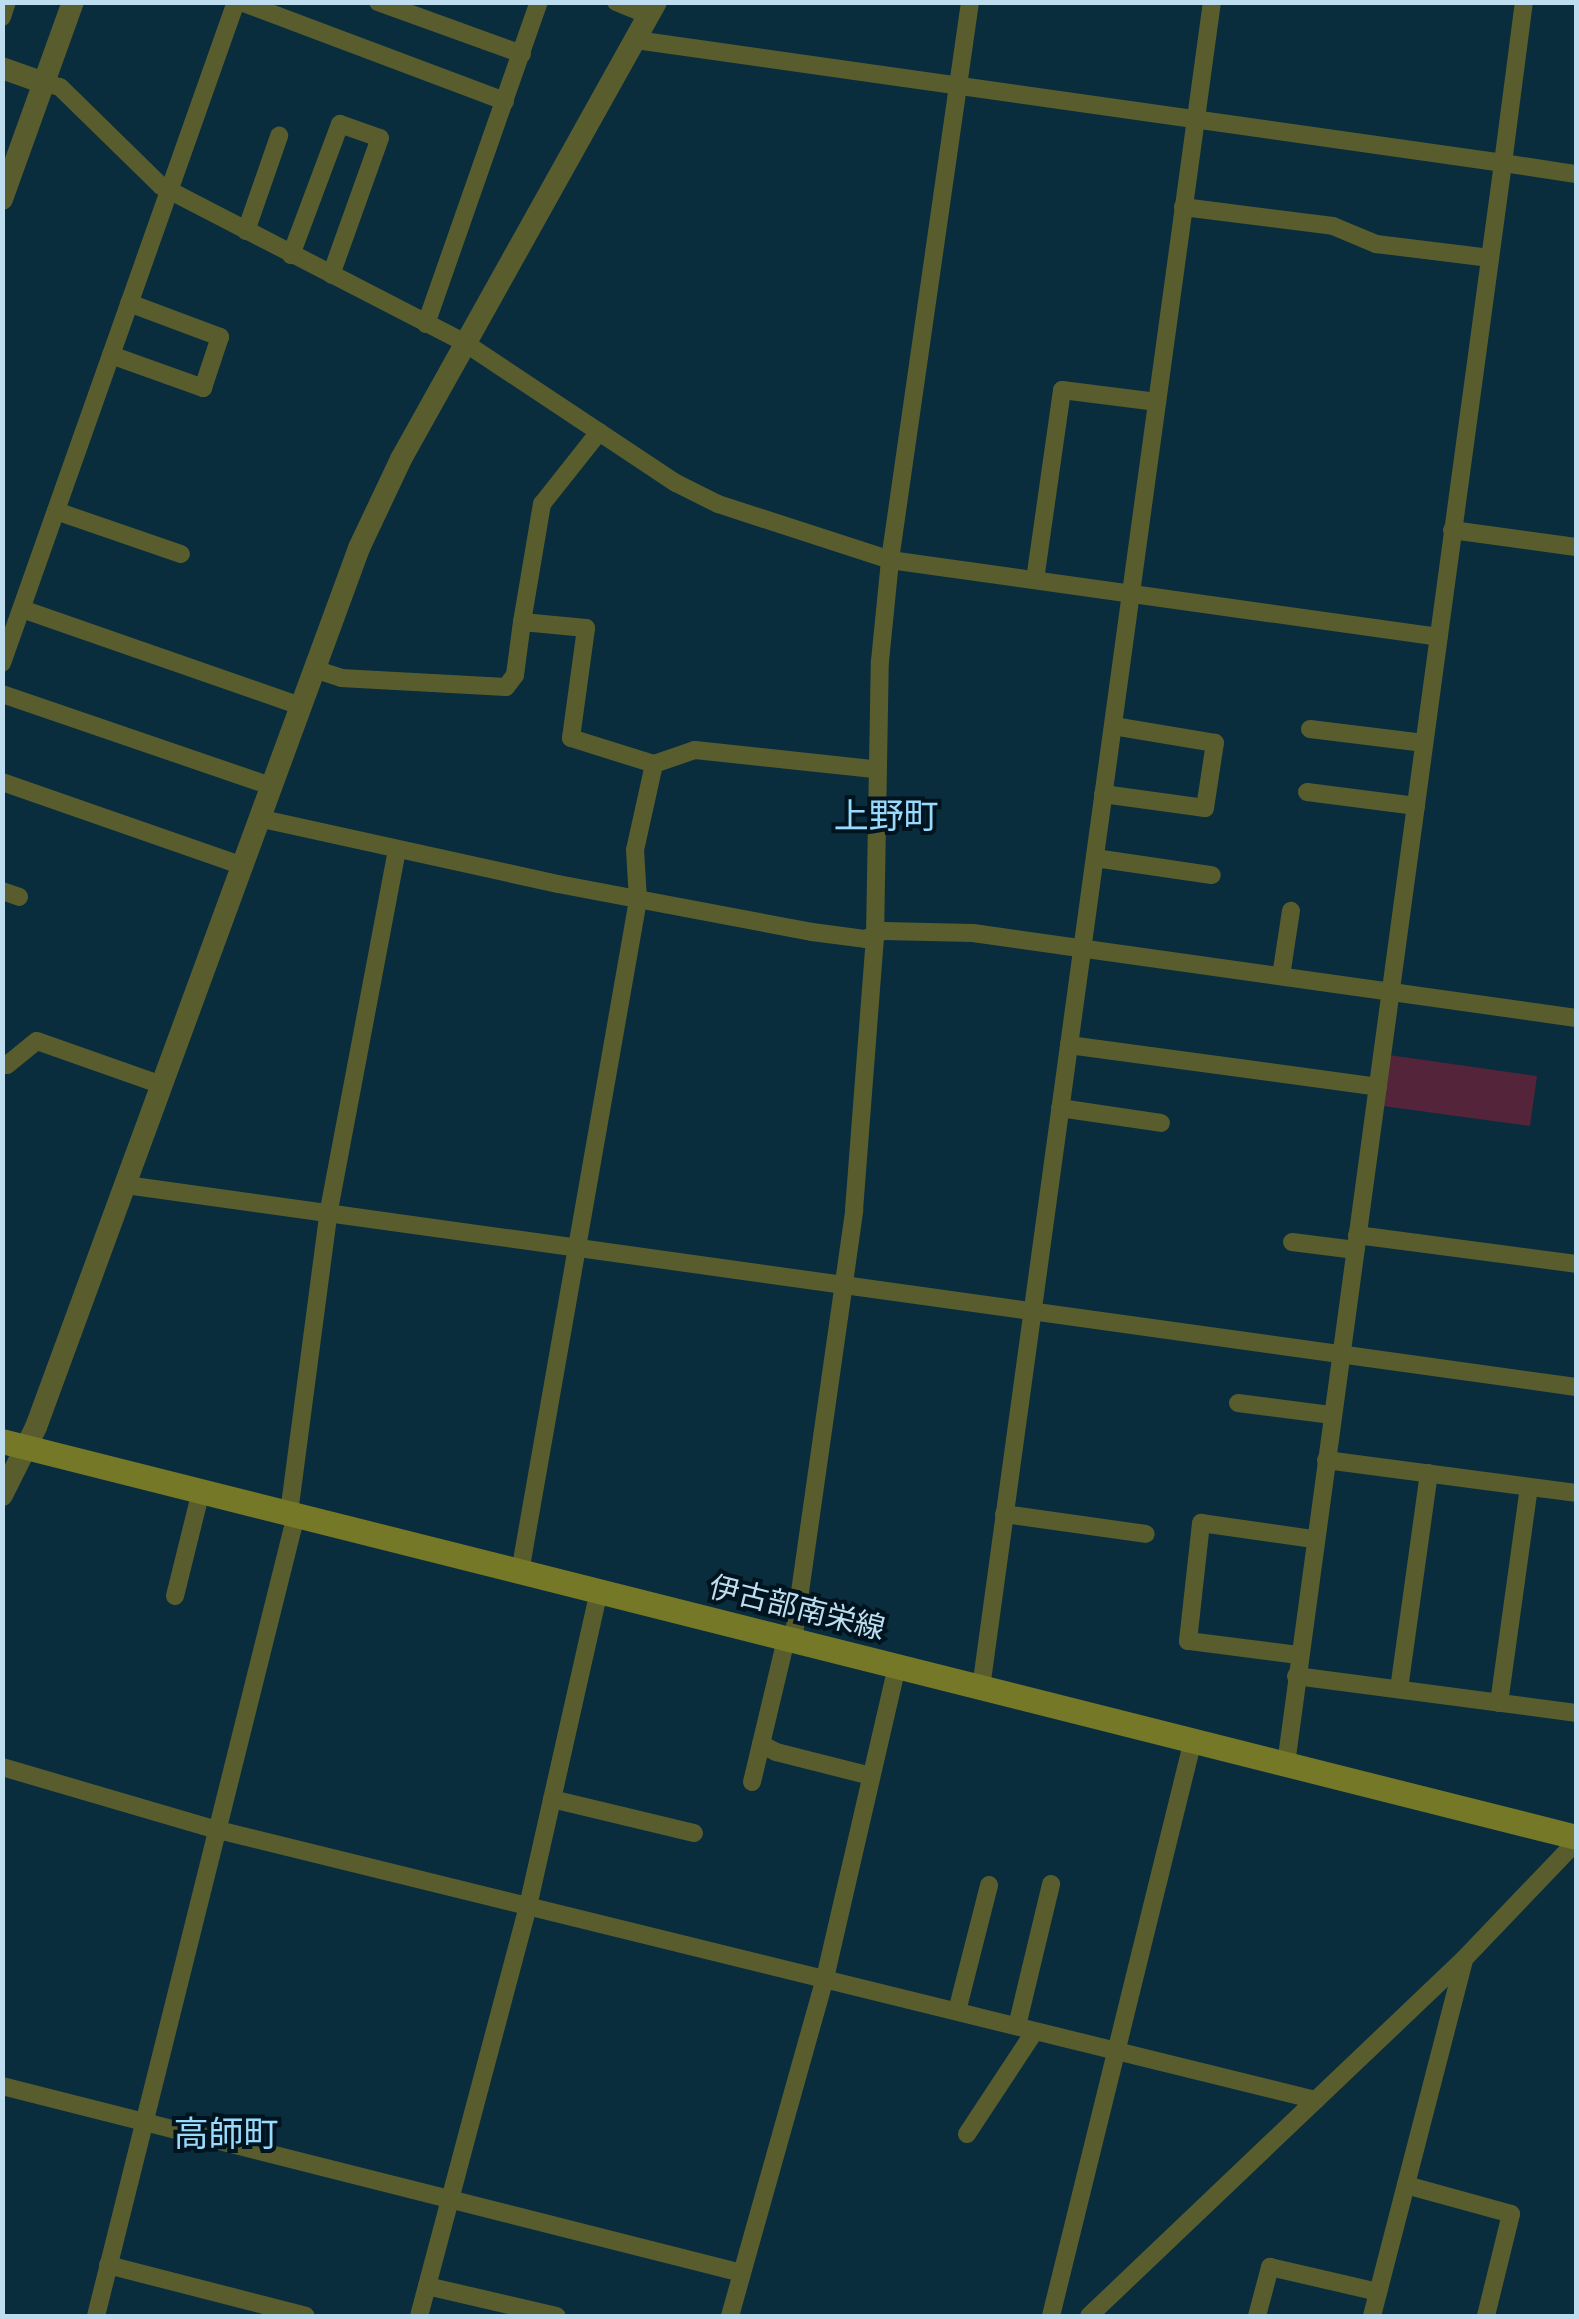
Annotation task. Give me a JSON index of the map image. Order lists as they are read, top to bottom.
{
  "streets": {
    "main road": ["伊古部南栄線"]
  },
  "districts": ["上野町", "高師町"]
}
